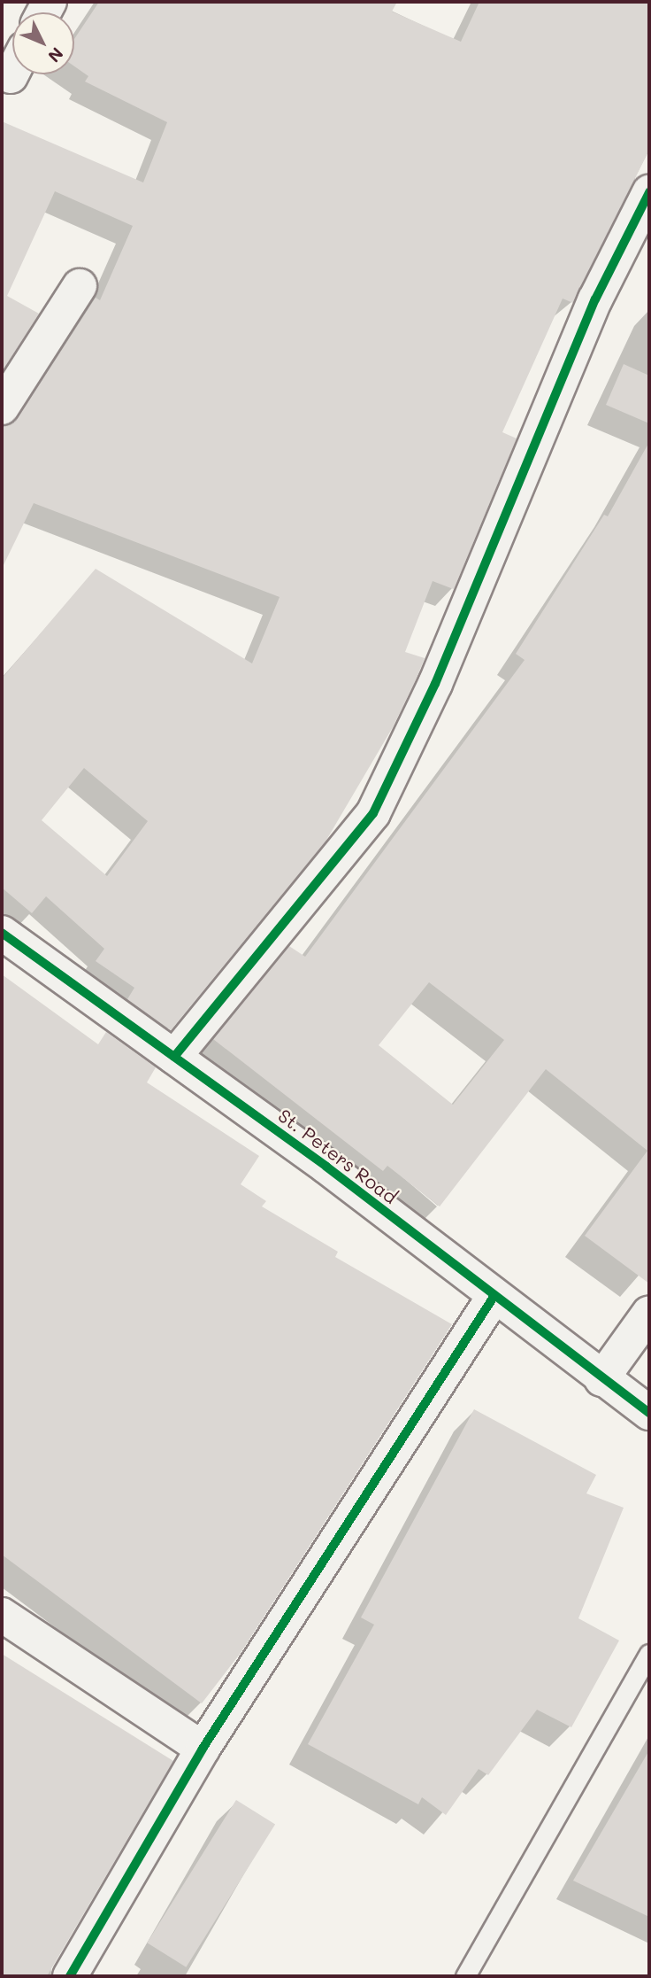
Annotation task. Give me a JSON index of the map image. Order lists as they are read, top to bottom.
{
  "streets": {
    "street": ["St. Peters Road"]
  },
  "north": "bottom right"
}
